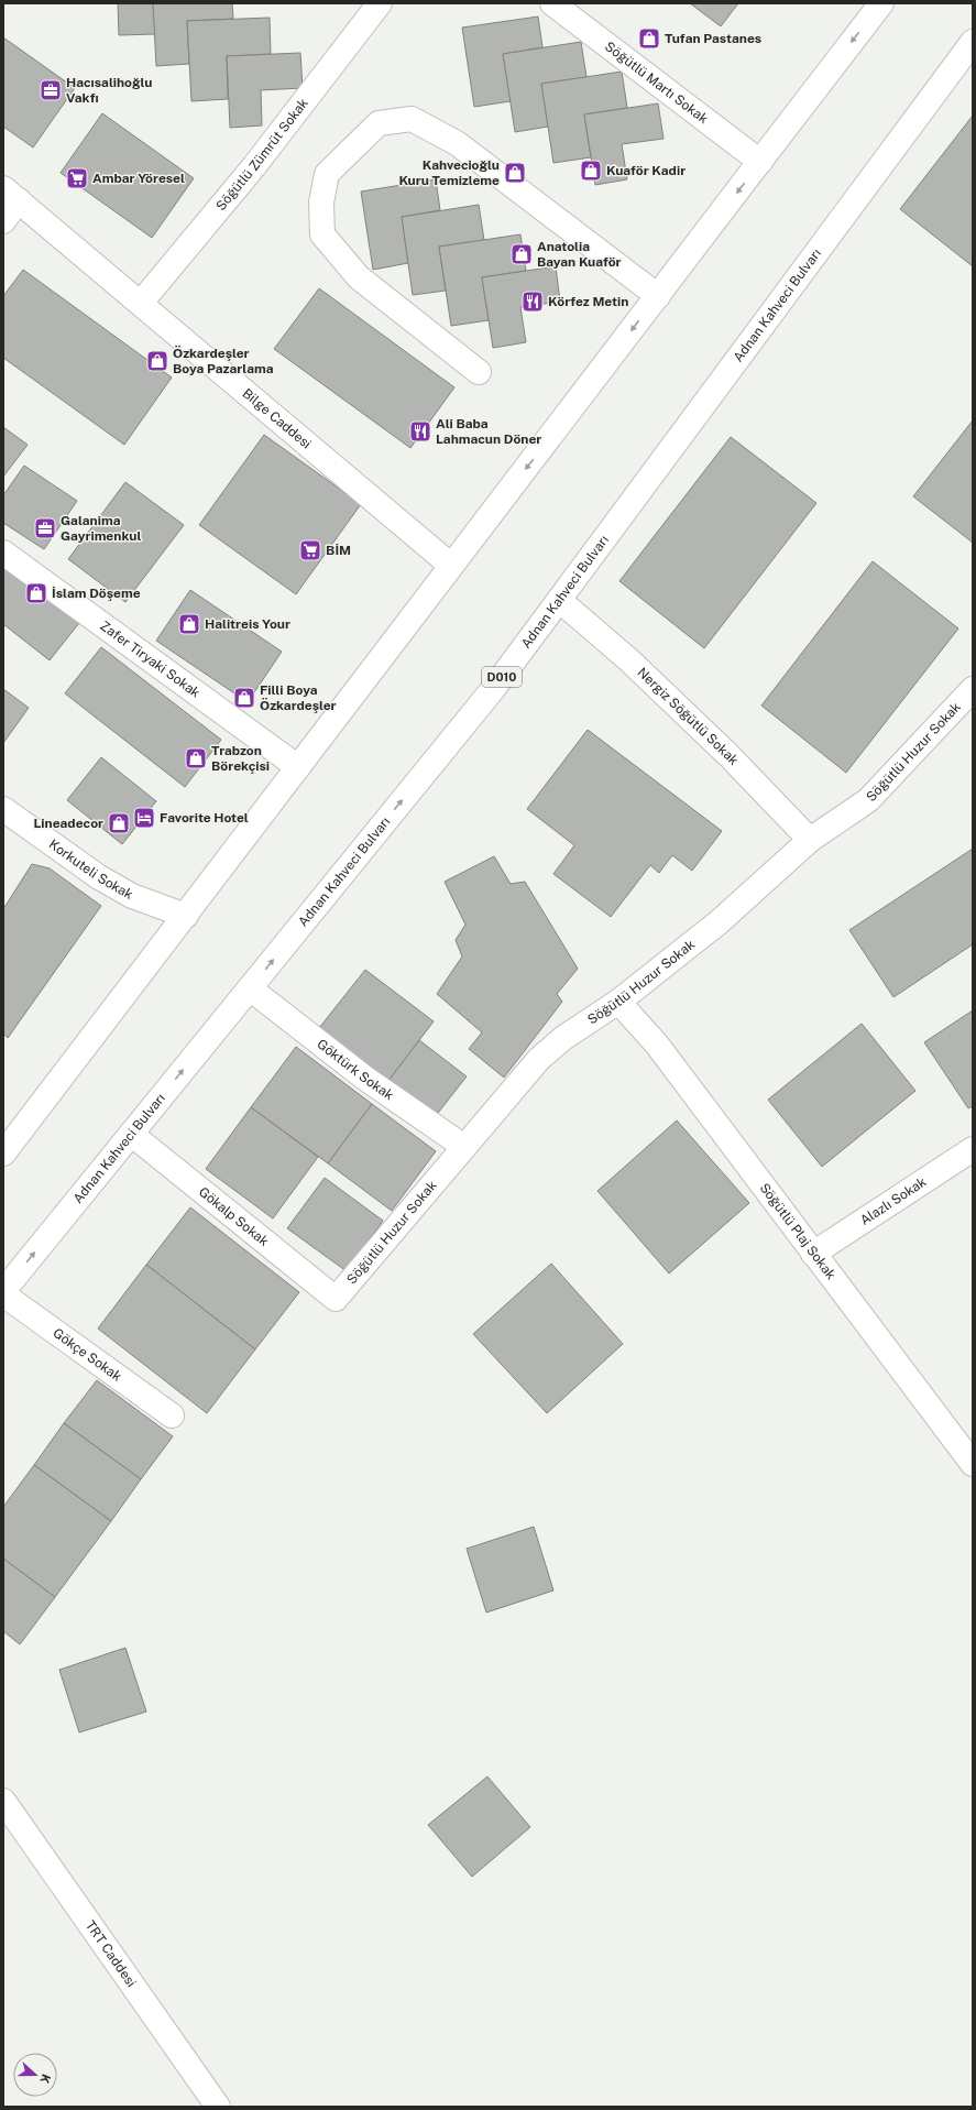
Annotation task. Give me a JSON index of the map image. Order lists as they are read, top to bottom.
{
  "streets": {
    "main road": [
      "Söğütlü Martı Sokak",
      "Söğütlü Zümrüt Sokak",
      "Adnan Kahveci Bulvarı",
      "Bilge Caddesi",
      "Zafer Tiryaki Sokak",
      "D010",
      "Nergiz Söğütlü Sokak",
      "Söğütlü Huzur Sokak",
      "Korkuteli Sokak",
      "Göktürk Sokak",
      "Alazlı Sokak",
      "Gökalp Sokak",
      "Söğütlü Plaj Sokak",
      "Gökçe Sokak",
      "TRT Caddesi"
    ]
  },
  "crossings": [
    ["Söğütlü Zümrüt Sokak", "Bilge Caddesi"],
    ["Adnan Kahveci Bulvarı", "Nergiz Söğütlü Sokak"],
    ["Adnan Kahveci Bulvarı", "Göktürk Sokak"],
    ["Adnan Kahveci Bulvarı", "Gökalp Sokak"],
    ["Nergiz Söğütlü Sokak", "Söğütlü Huzur Sokak"],
    ["Söğütlü Huzur Sokak", "Göktürk Sokak"],
    ["Söğütlü Huzur Sokak", "Gökalp Sokak"],
    ["Söğütlü Huzur Sokak", "Söğütlü Plaj Sokak"],
    ["Alazlı Sokak", "Söğütlü Plaj Sokak"]
  ],
  "places": {
    "shop": [
      "Tufan Pastanes",
      "Kuaför Kadir",
      "Kahvecioğlu Kuru Temizleme",
      "Anatolia Bayan Kuaför",
      "Özkardeşler Boya Pazarlama",
      "İslam Döşeme",
      "Halitreis Your",
      "Filli Boya Özkardeşler",
      "Trabzon Börekçisi",
      "Lineadecor"
    ],
    "office": ["Hacısalihoğlu Vakfı", "Galanima Gayrimenkul"],
    "supermarket": ["Ambar Yöresel", "BİM"],
    "restaurant": ["Körfez Metin", "Ali Baba Lahmacun Döner"],
    "hotel": ["Favorite Hotel"]
  },
  "north": "right"
}
